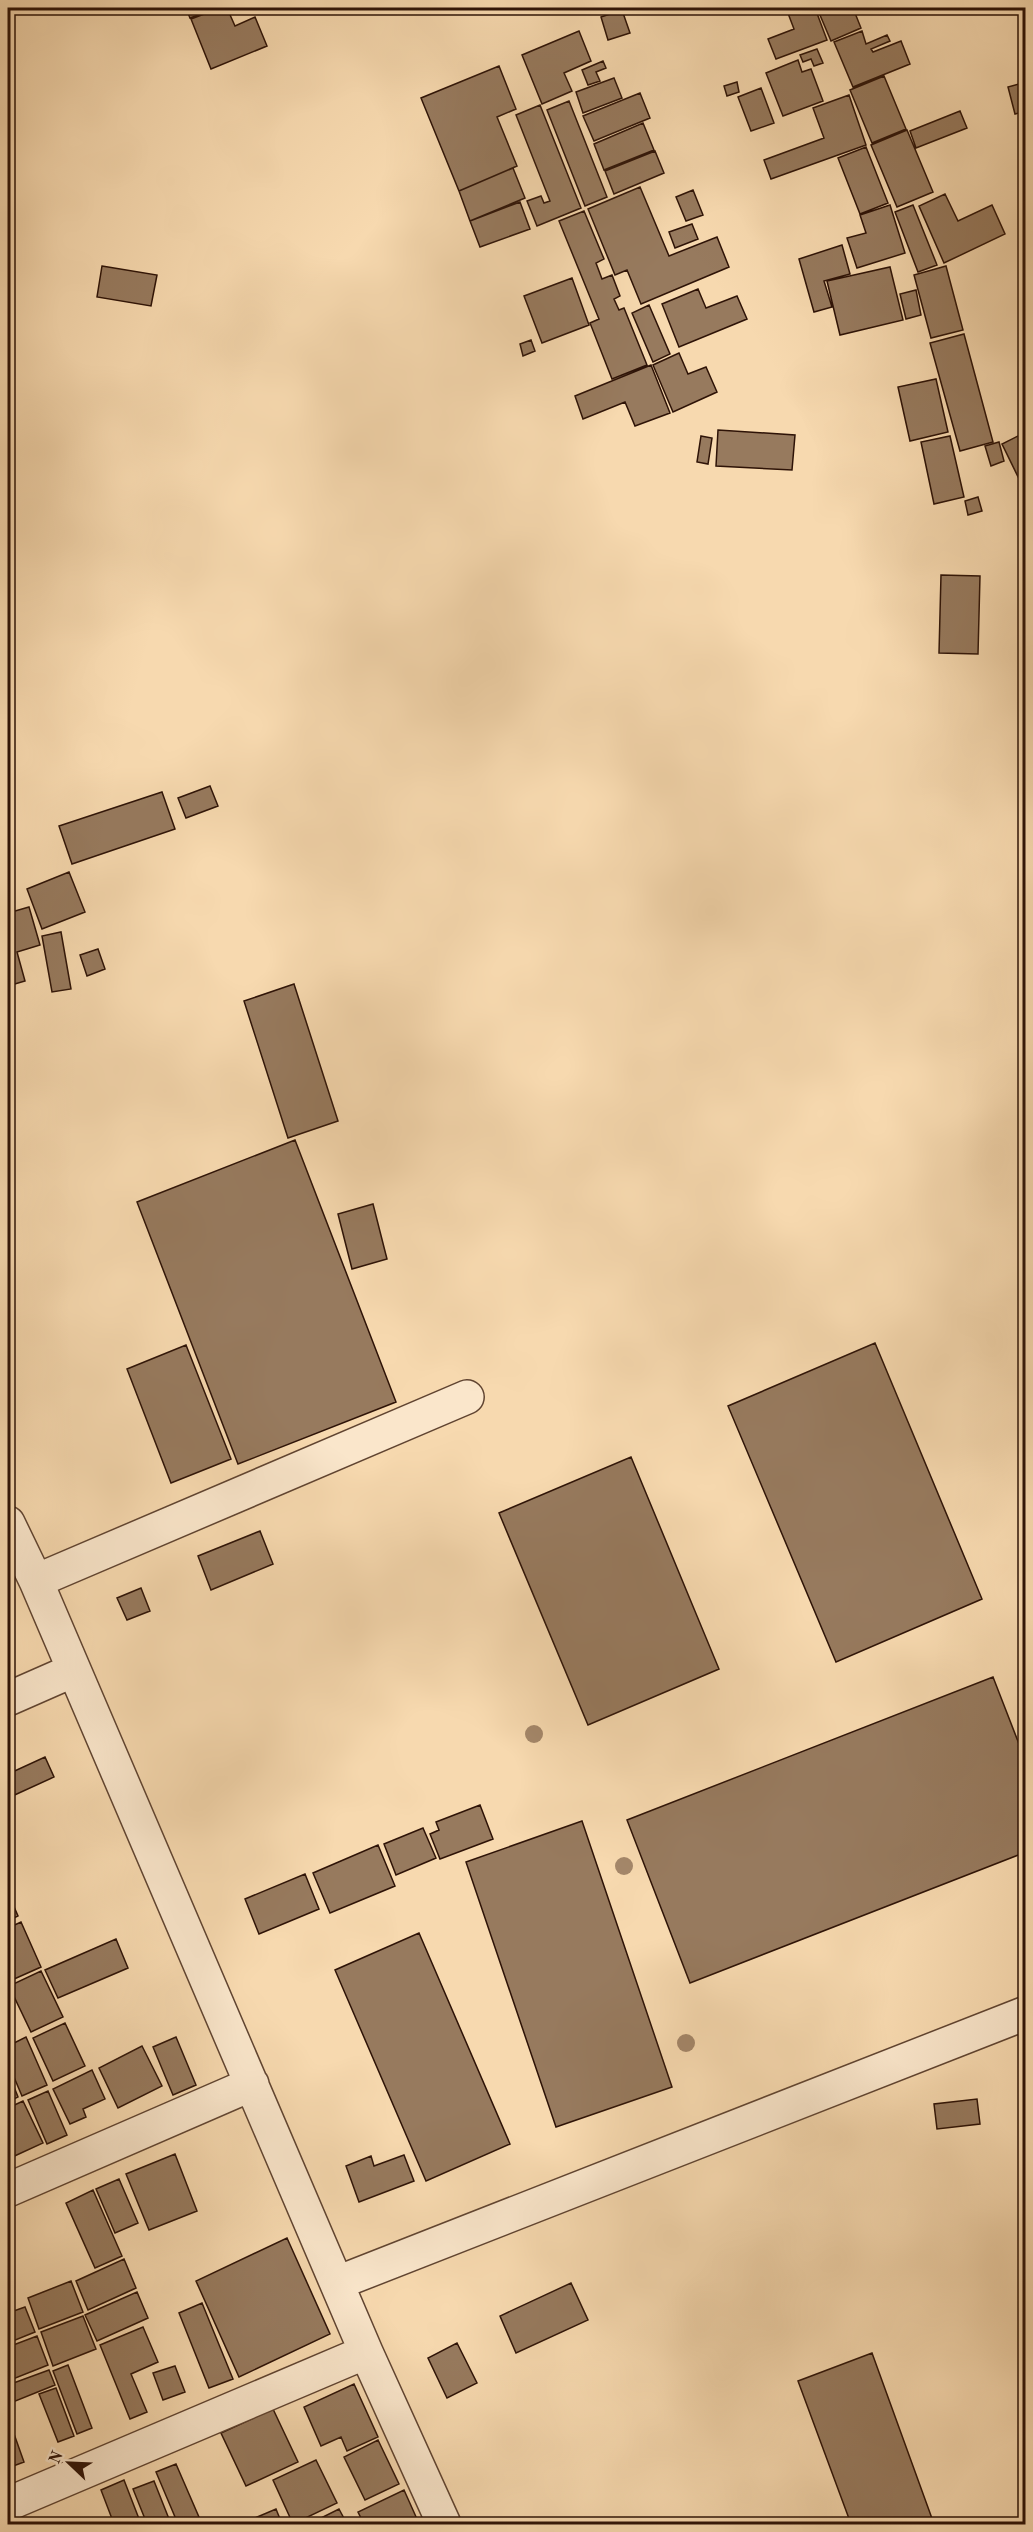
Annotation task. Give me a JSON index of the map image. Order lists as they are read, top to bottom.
{
  "north": "top left"
}
